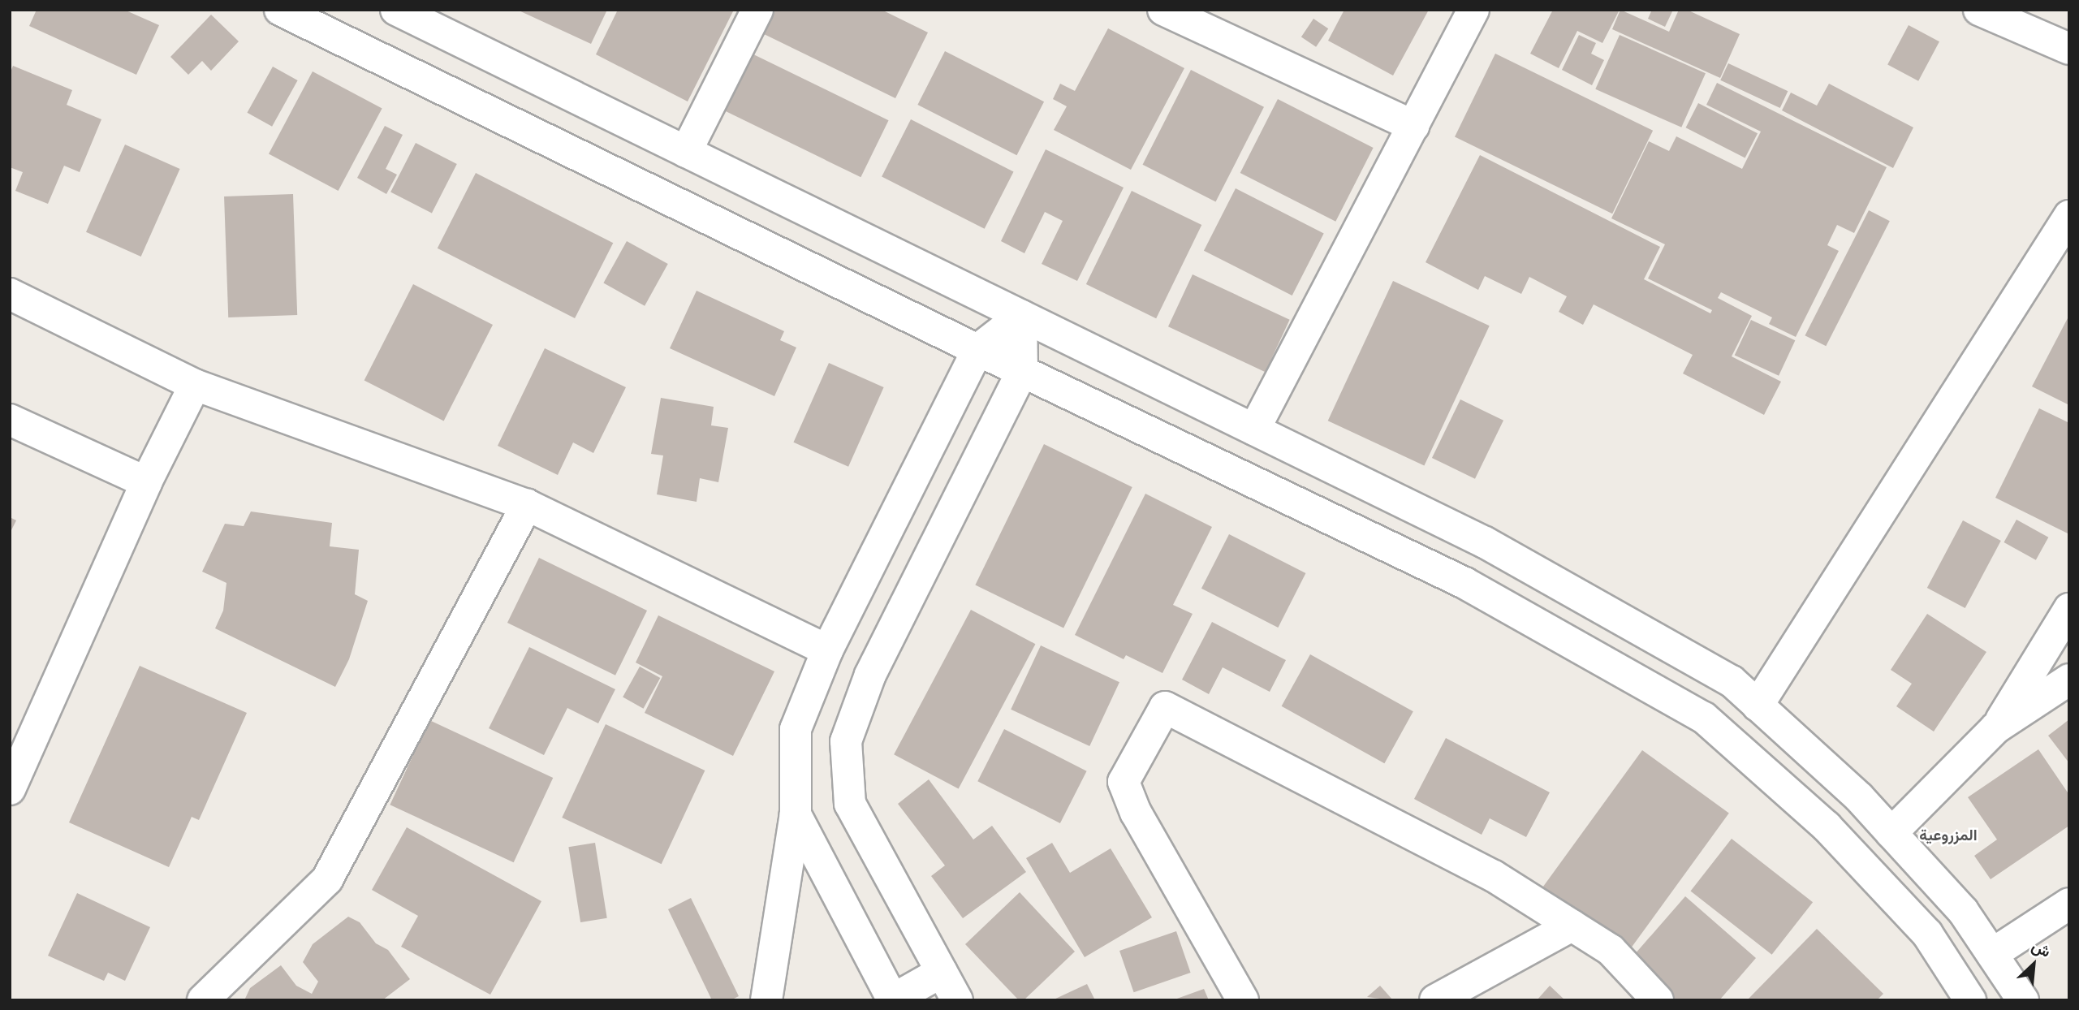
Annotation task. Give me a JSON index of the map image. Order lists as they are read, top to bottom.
{
  "districts": ["المزروعية"],
  "north": "top right"
}
